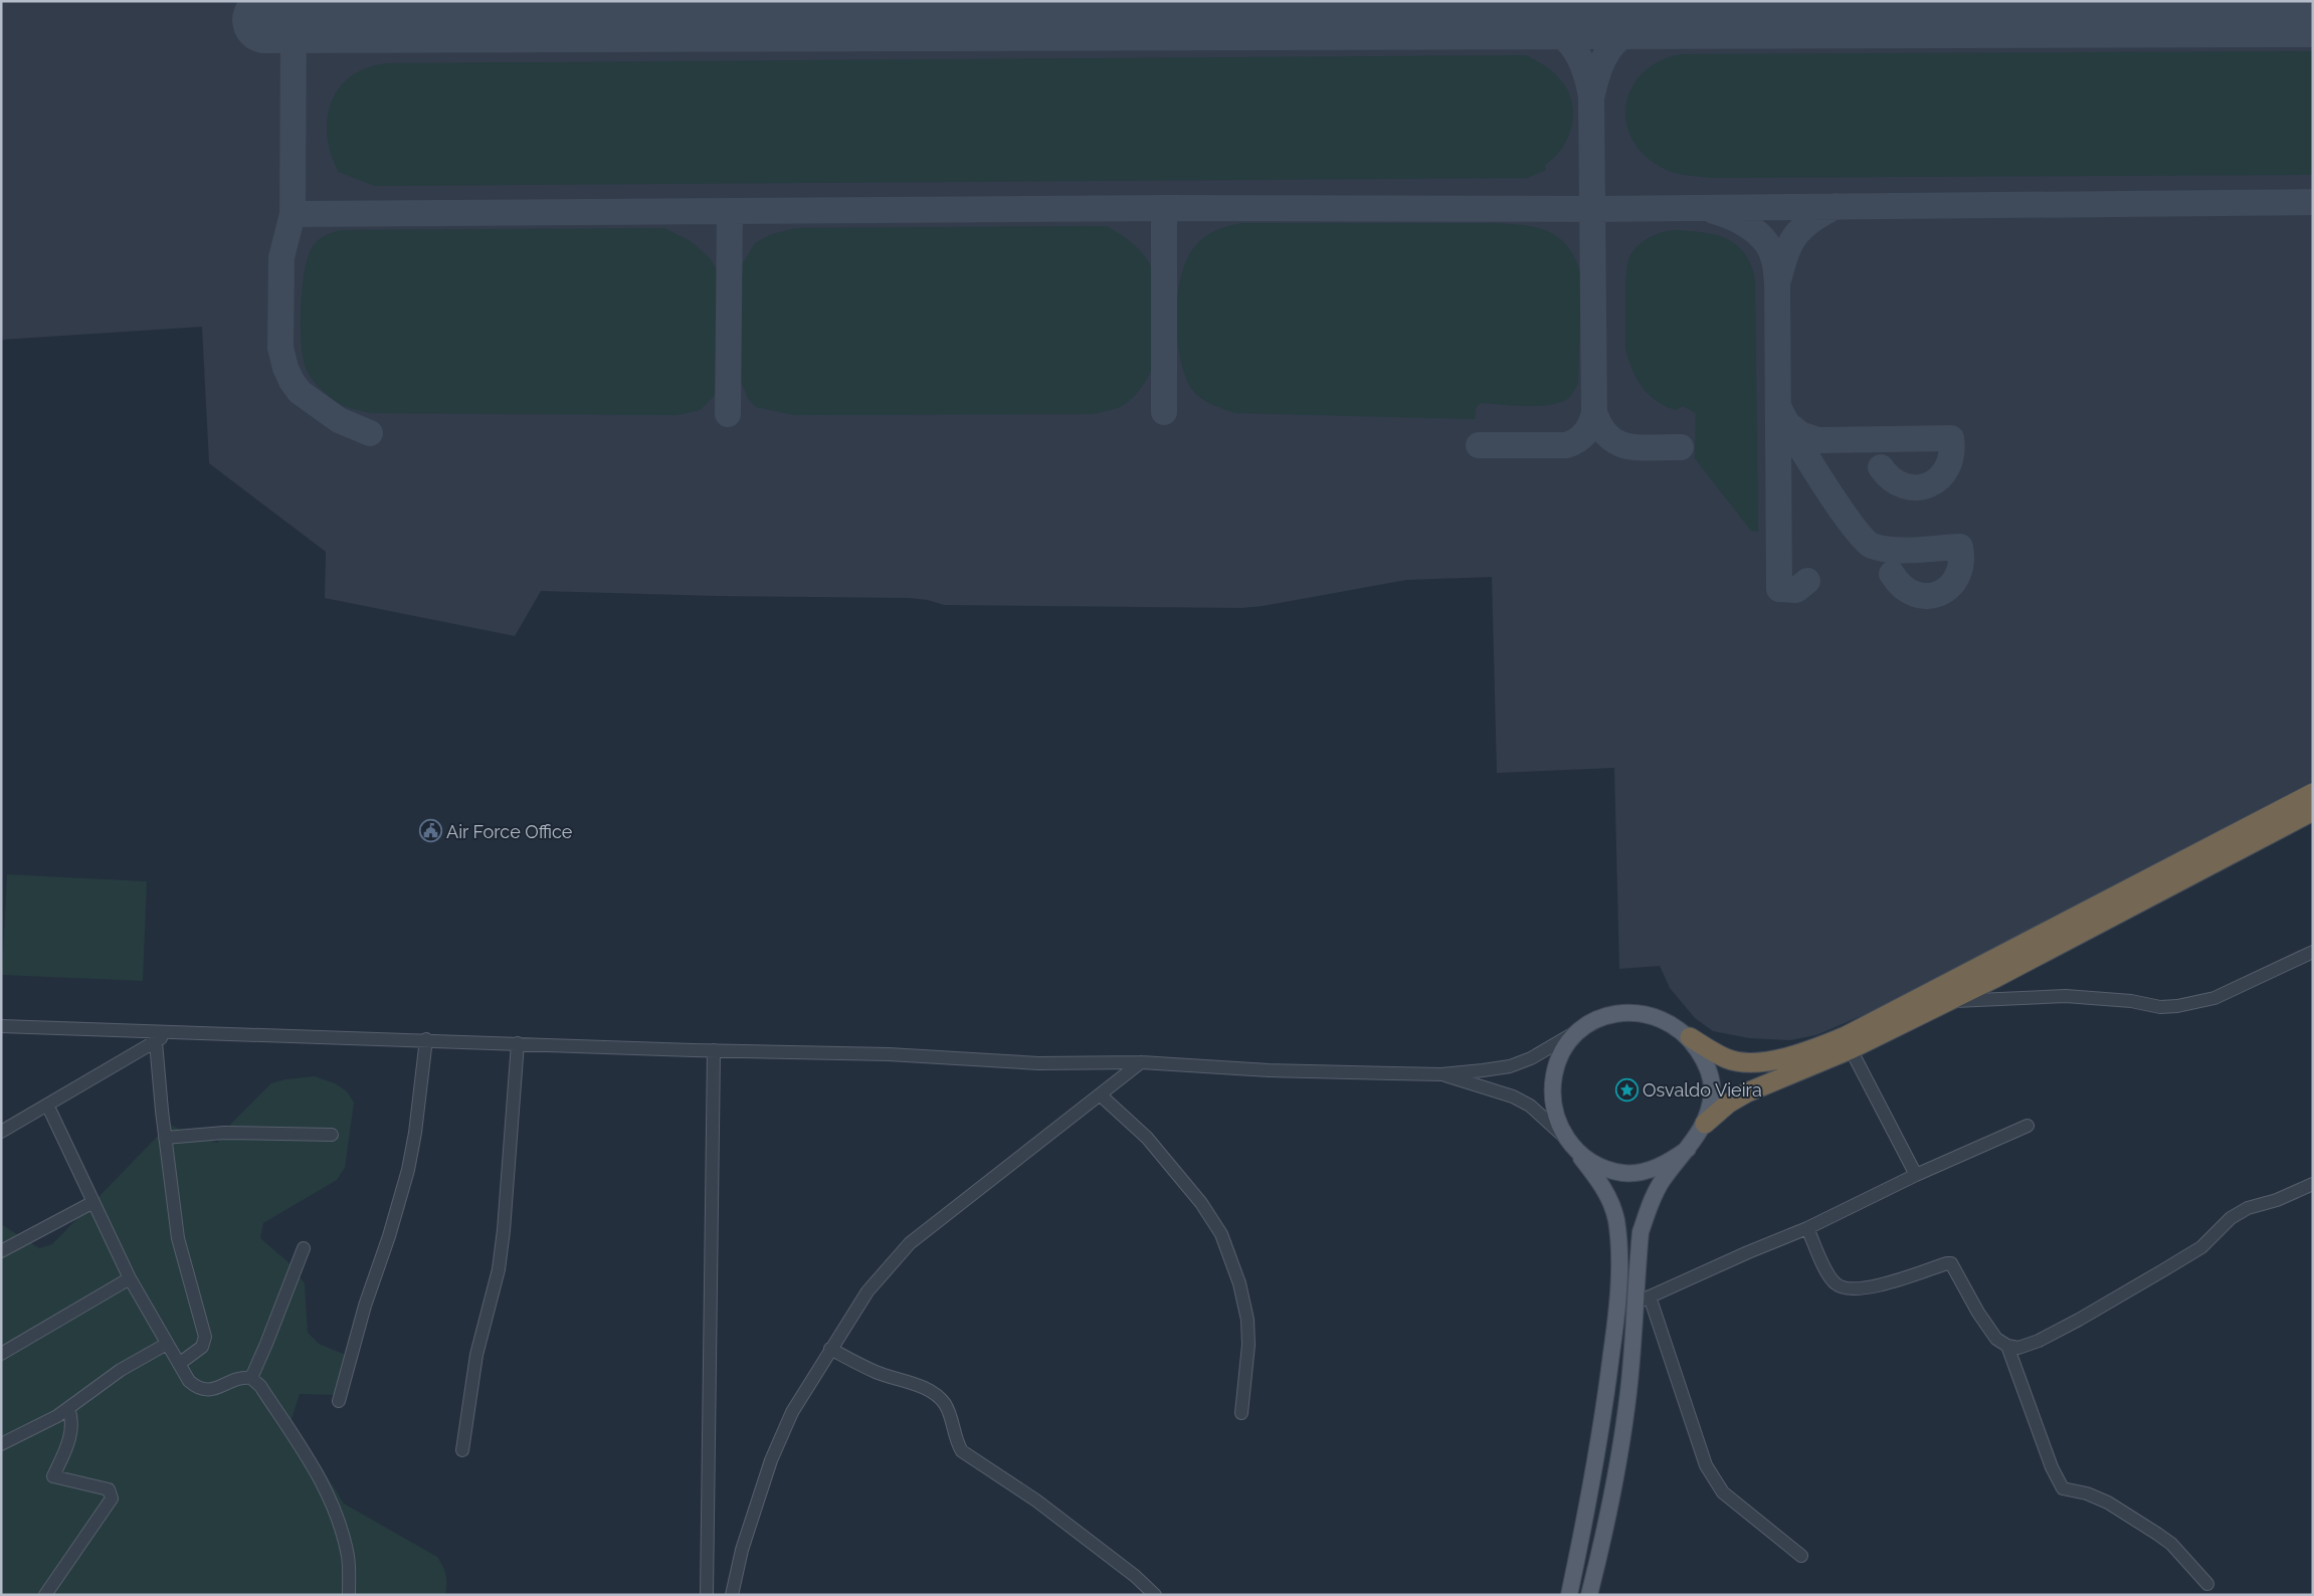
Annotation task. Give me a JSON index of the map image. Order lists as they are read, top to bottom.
{
  "places": {
    "public building": ["Air Force Office"],
    "place": ["Osvaldo Vieira"]
  }
}
